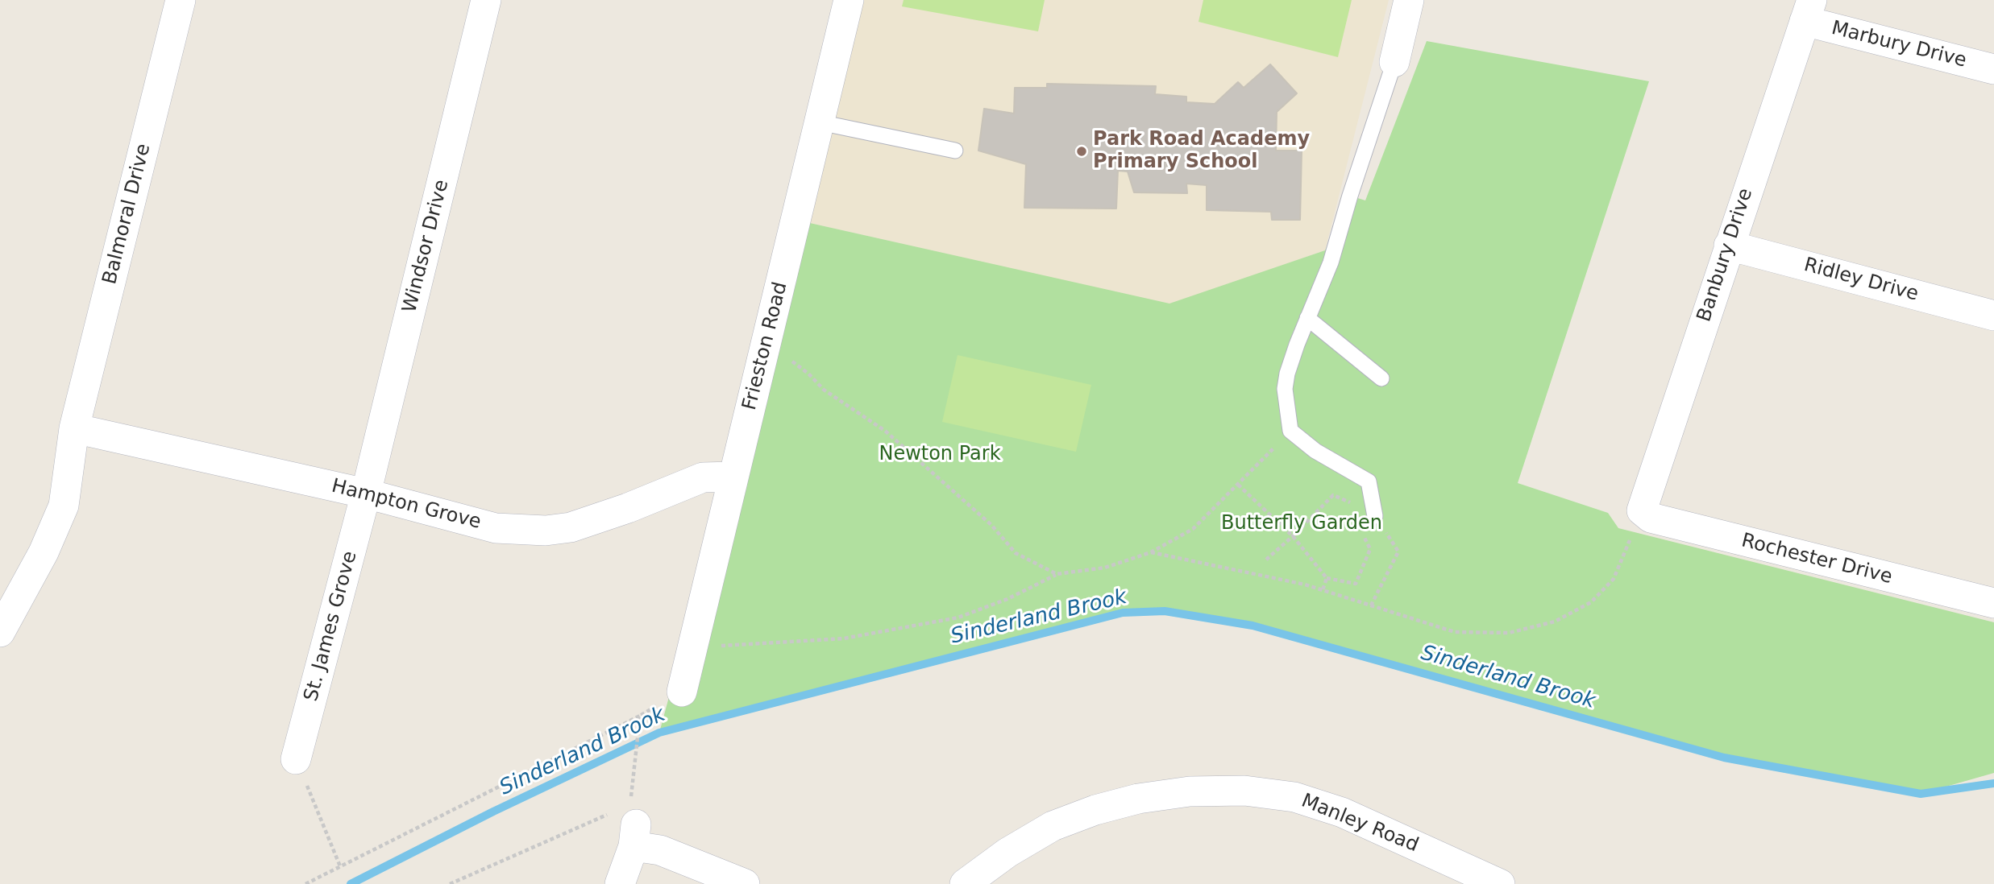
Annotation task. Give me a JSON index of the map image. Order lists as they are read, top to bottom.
{
  "streets": {
    "street": [
      "Marbury Drive",
      "Balmoral Drive",
      "Windsor Drive",
      "Banbury Drive",
      "Ridley Drive",
      "Frieston Road",
      "Hampton Grove",
      "Rochester Drive",
      "St. James Grove",
      "Manley Road"
    ]
  },
  "crossings": [
    ["Marbury Drive", "Banbury Drive"],
    ["Balmoral Drive", "Hampton Grove"],
    ["Windsor Drive", "Hampton Grove"],
    ["Windsor Drive", "St. James Grove"],
    ["Banbury Drive", "Ridley Drive"],
    ["Banbury Drive", "Rochester Drive"],
    ["Frieston Road", "Hampton Grove"],
    ["Hampton Grove", "St. James Grove"]
  ],
  "water": ["Sinderland Brook"],
  "parks": ["Newton Park", "Butterfly Garden"],
  "places": ["Park Road Academy Primary School"]
}
